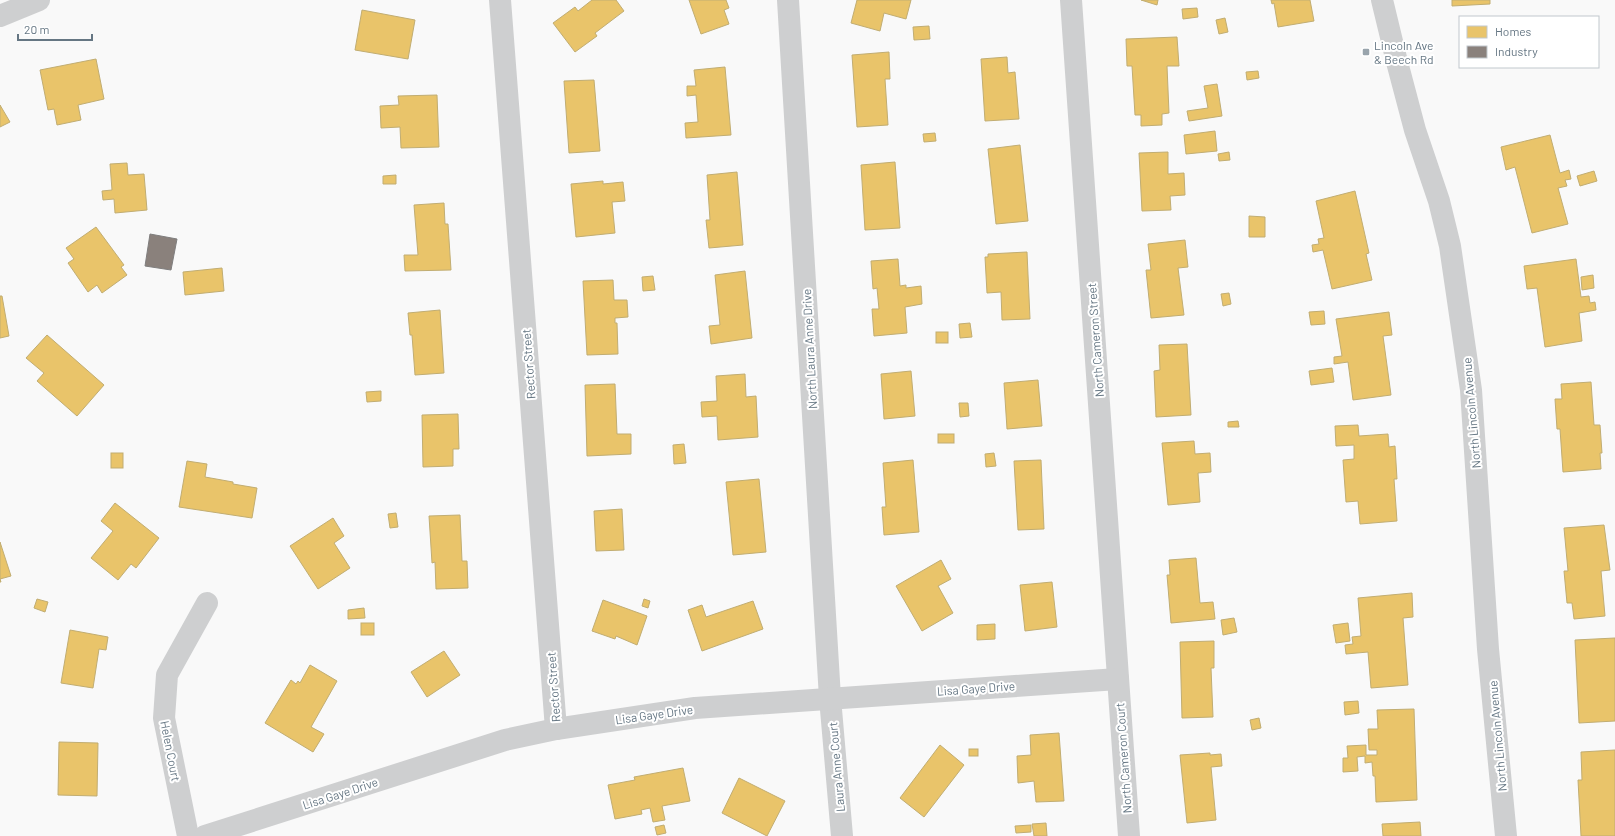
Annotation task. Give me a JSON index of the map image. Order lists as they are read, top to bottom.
{
  "streets": {
    "street": [
      "North Cameron Street",
      "North Laura Anne Drive",
      "Rector Street",
      "North Lincoln Avenue",
      "Lisa Gaye Drive",
      "Helen Court",
      "North Cameron Court",
      "Laura Anne Court"
    ]
  },
  "crossings": [
    ["North Cameron Street", "Lisa Gaye Drive"],
    ["North Cameron Street", "North Cameron Court"],
    ["North Laura Anne Drive", "Lisa Gaye Drive"],
    ["North Laura Anne Drive", "Laura Anne Court"],
    ["Rector Street", "Lisa Gaye Drive"],
    ["Lisa Gaye Drive", "North Cameron Court"],
    ["Lisa Gaye Drive", "Laura Anne Court"]
  ],
  "places": {
    "transit": ["Lincoln Ave & Beech Rd"]
  },
  "legend": ["Homes", "Industry"],
  "scale_bar": "20 m"
}
